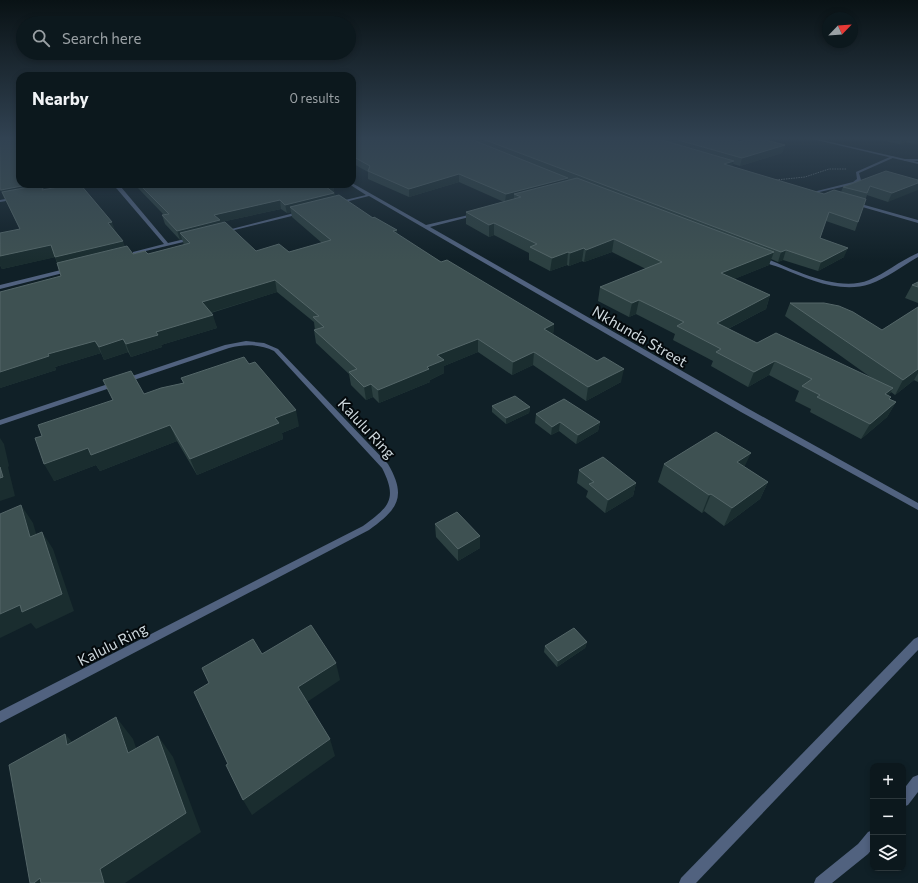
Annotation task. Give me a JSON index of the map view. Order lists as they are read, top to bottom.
{
  "streets": {
    "street": ["Nkhunda Street", "Kalulu Ring"]
  },
  "north": "top right",
  "page": {
    "search": "Search here",
    "heading": ["Nearby", "0 results"],
    "map_buttons": ["+", "−"]
  }
}
